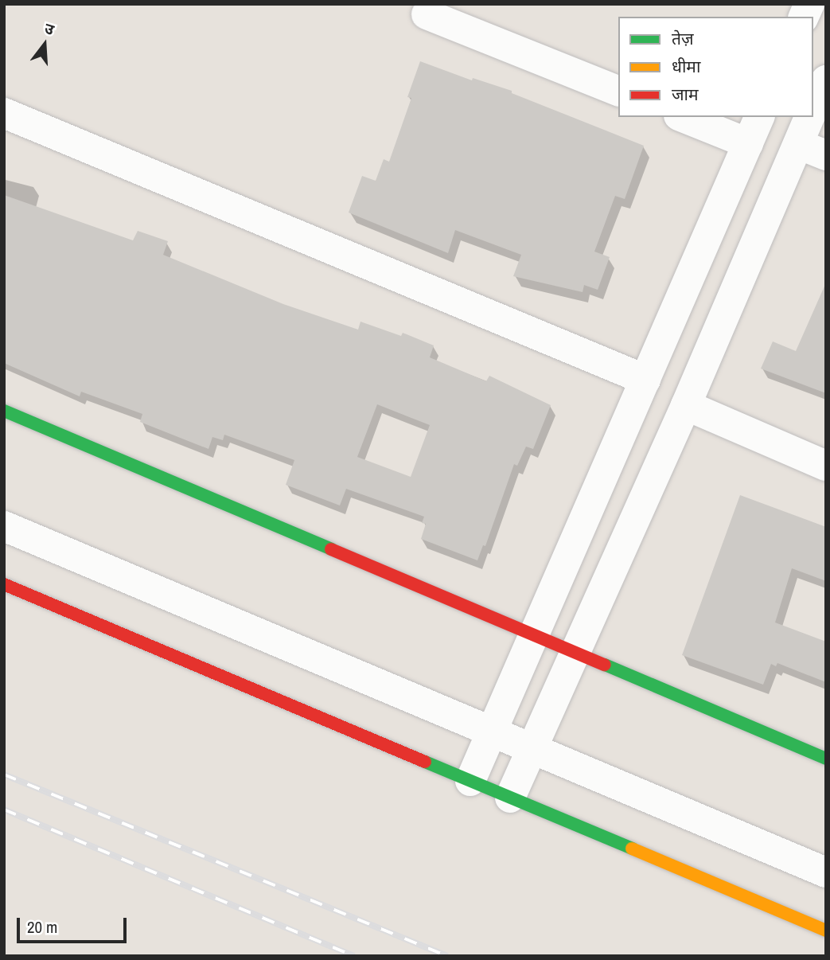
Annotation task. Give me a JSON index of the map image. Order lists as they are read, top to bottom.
{
  "legend": ["तेज़", "धीमा", "जाम"],
  "scale_bar": "20 m",
  "north": "top"
}
